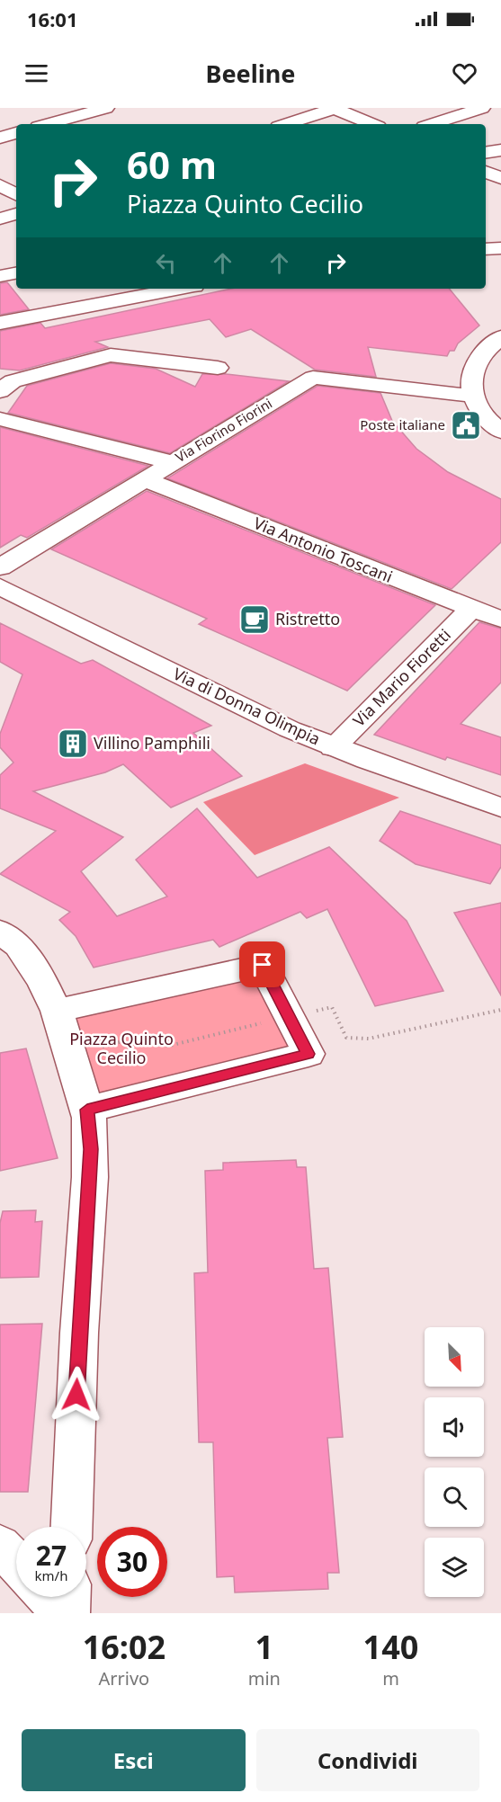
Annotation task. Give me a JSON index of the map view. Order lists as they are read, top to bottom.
{
  "streets": {
    "street": [
      "Via Fiorino Fiorini",
      "Via Antonio Toscani",
      "Via Mario Fioretti",
      "Via di Donna Olimpia"
    ]
  },
  "crossings": [
    ["Via Fiorino Fiorini", "Via Antonio Toscani"],
    ["Via Antonio Toscani", "Via Mario Fioretti"],
    ["Via Mario Fioretti", "Via di Donna Olimpia"]
  ],
  "parks": ["Piazza Quinto Cecilio"],
  "places": {
    "public building": ["Poste italiane"],
    "cafe": ["Ristretto"],
    "building": ["Villino Pamphili"]
  },
  "north": "bottom right",
  "page": {
    "status": "16:01",
    "header": "Beeline",
    "turn": ["60 m", "Piazza Quinto Cecilio"],
    "speed": "27 km/h",
    "limit": "30",
    "eta": [
      "16:02",
      "Arrivo",
      "1",
      "min",
      "140",
      "m"
    ],
    "buttons": ["Esci", "Condividi"]
  }
}
